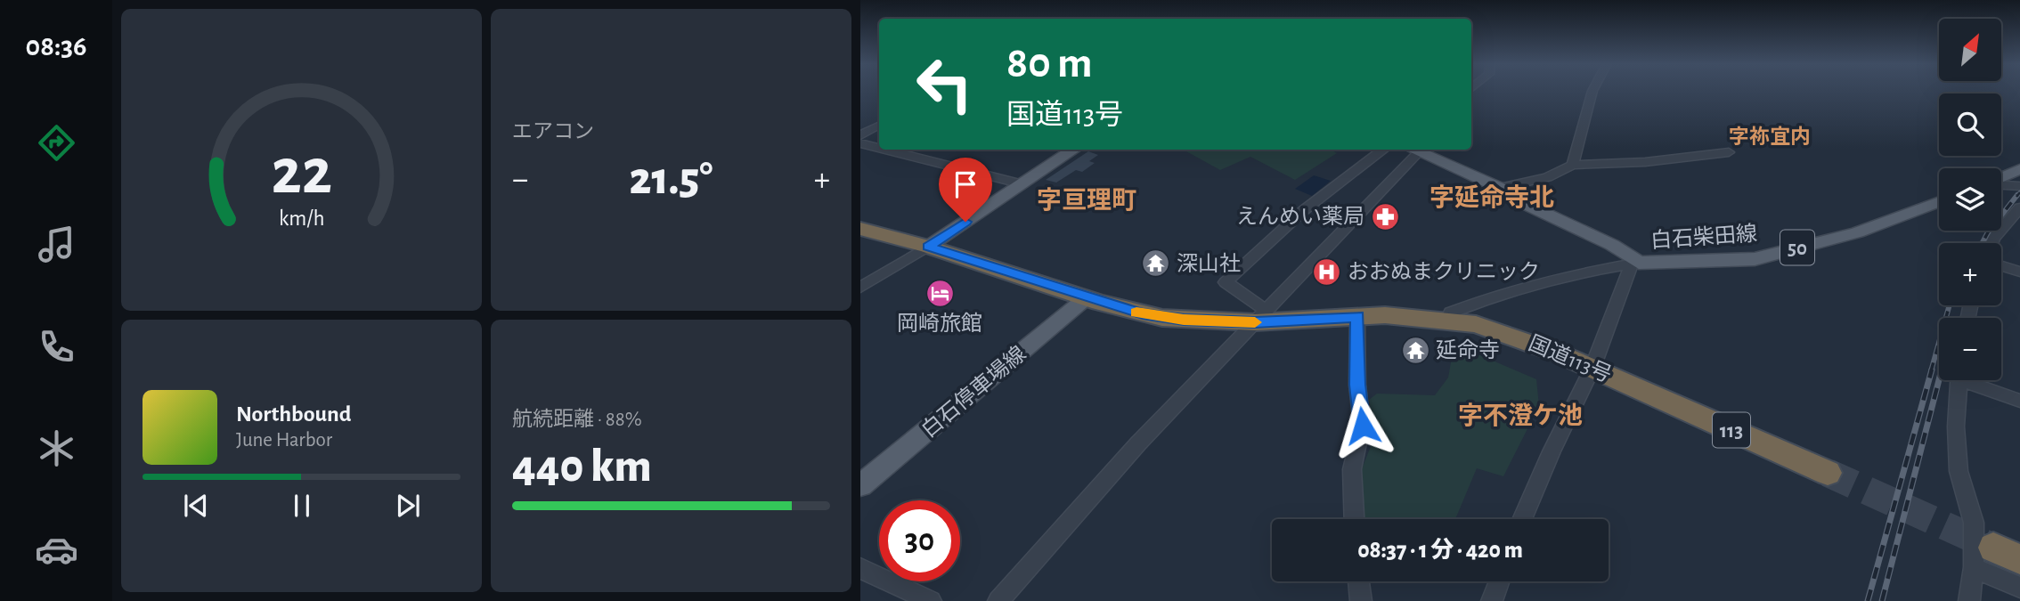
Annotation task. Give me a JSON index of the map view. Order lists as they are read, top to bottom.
{
  "streets": {
    "highway": ["国道113号", "113"],
    "main road": ["白石柴田線", "50", "白石停車場線"]
  },
  "crossings": [
    ["国道113号", "白石停車場線"]
  ],
  "districts": [
    "字祢宜内",
    "字延命寺北",
    "字亘理町",
    "字不澄ケ池"
  ],
  "places": {
    "pharmacy": ["えんめい薬局"],
    "temple": ["深山社", "延命寺"],
    "hospital": ["おおぬまクリニック"],
    "hotel": ["岡崎旅館"]
  },
  "north": "top right",
  "page": {
    "tabs": "08:36",
    "tile": [
      "エアコン",
      ["航続距離 · 88%", "440 km"]
    ],
    "map_buttons": ["+", "−"],
    "turn": ["80 m", "国道113号"],
    "heat": ["−", "21.5°", "+"],
    "song": ["Northbound", "June Harbor"],
    "limit": "30",
    "trip": "08:37 · 1 分 · 420 m",
    "gauge": ["22", "km/h"]
  }
}
